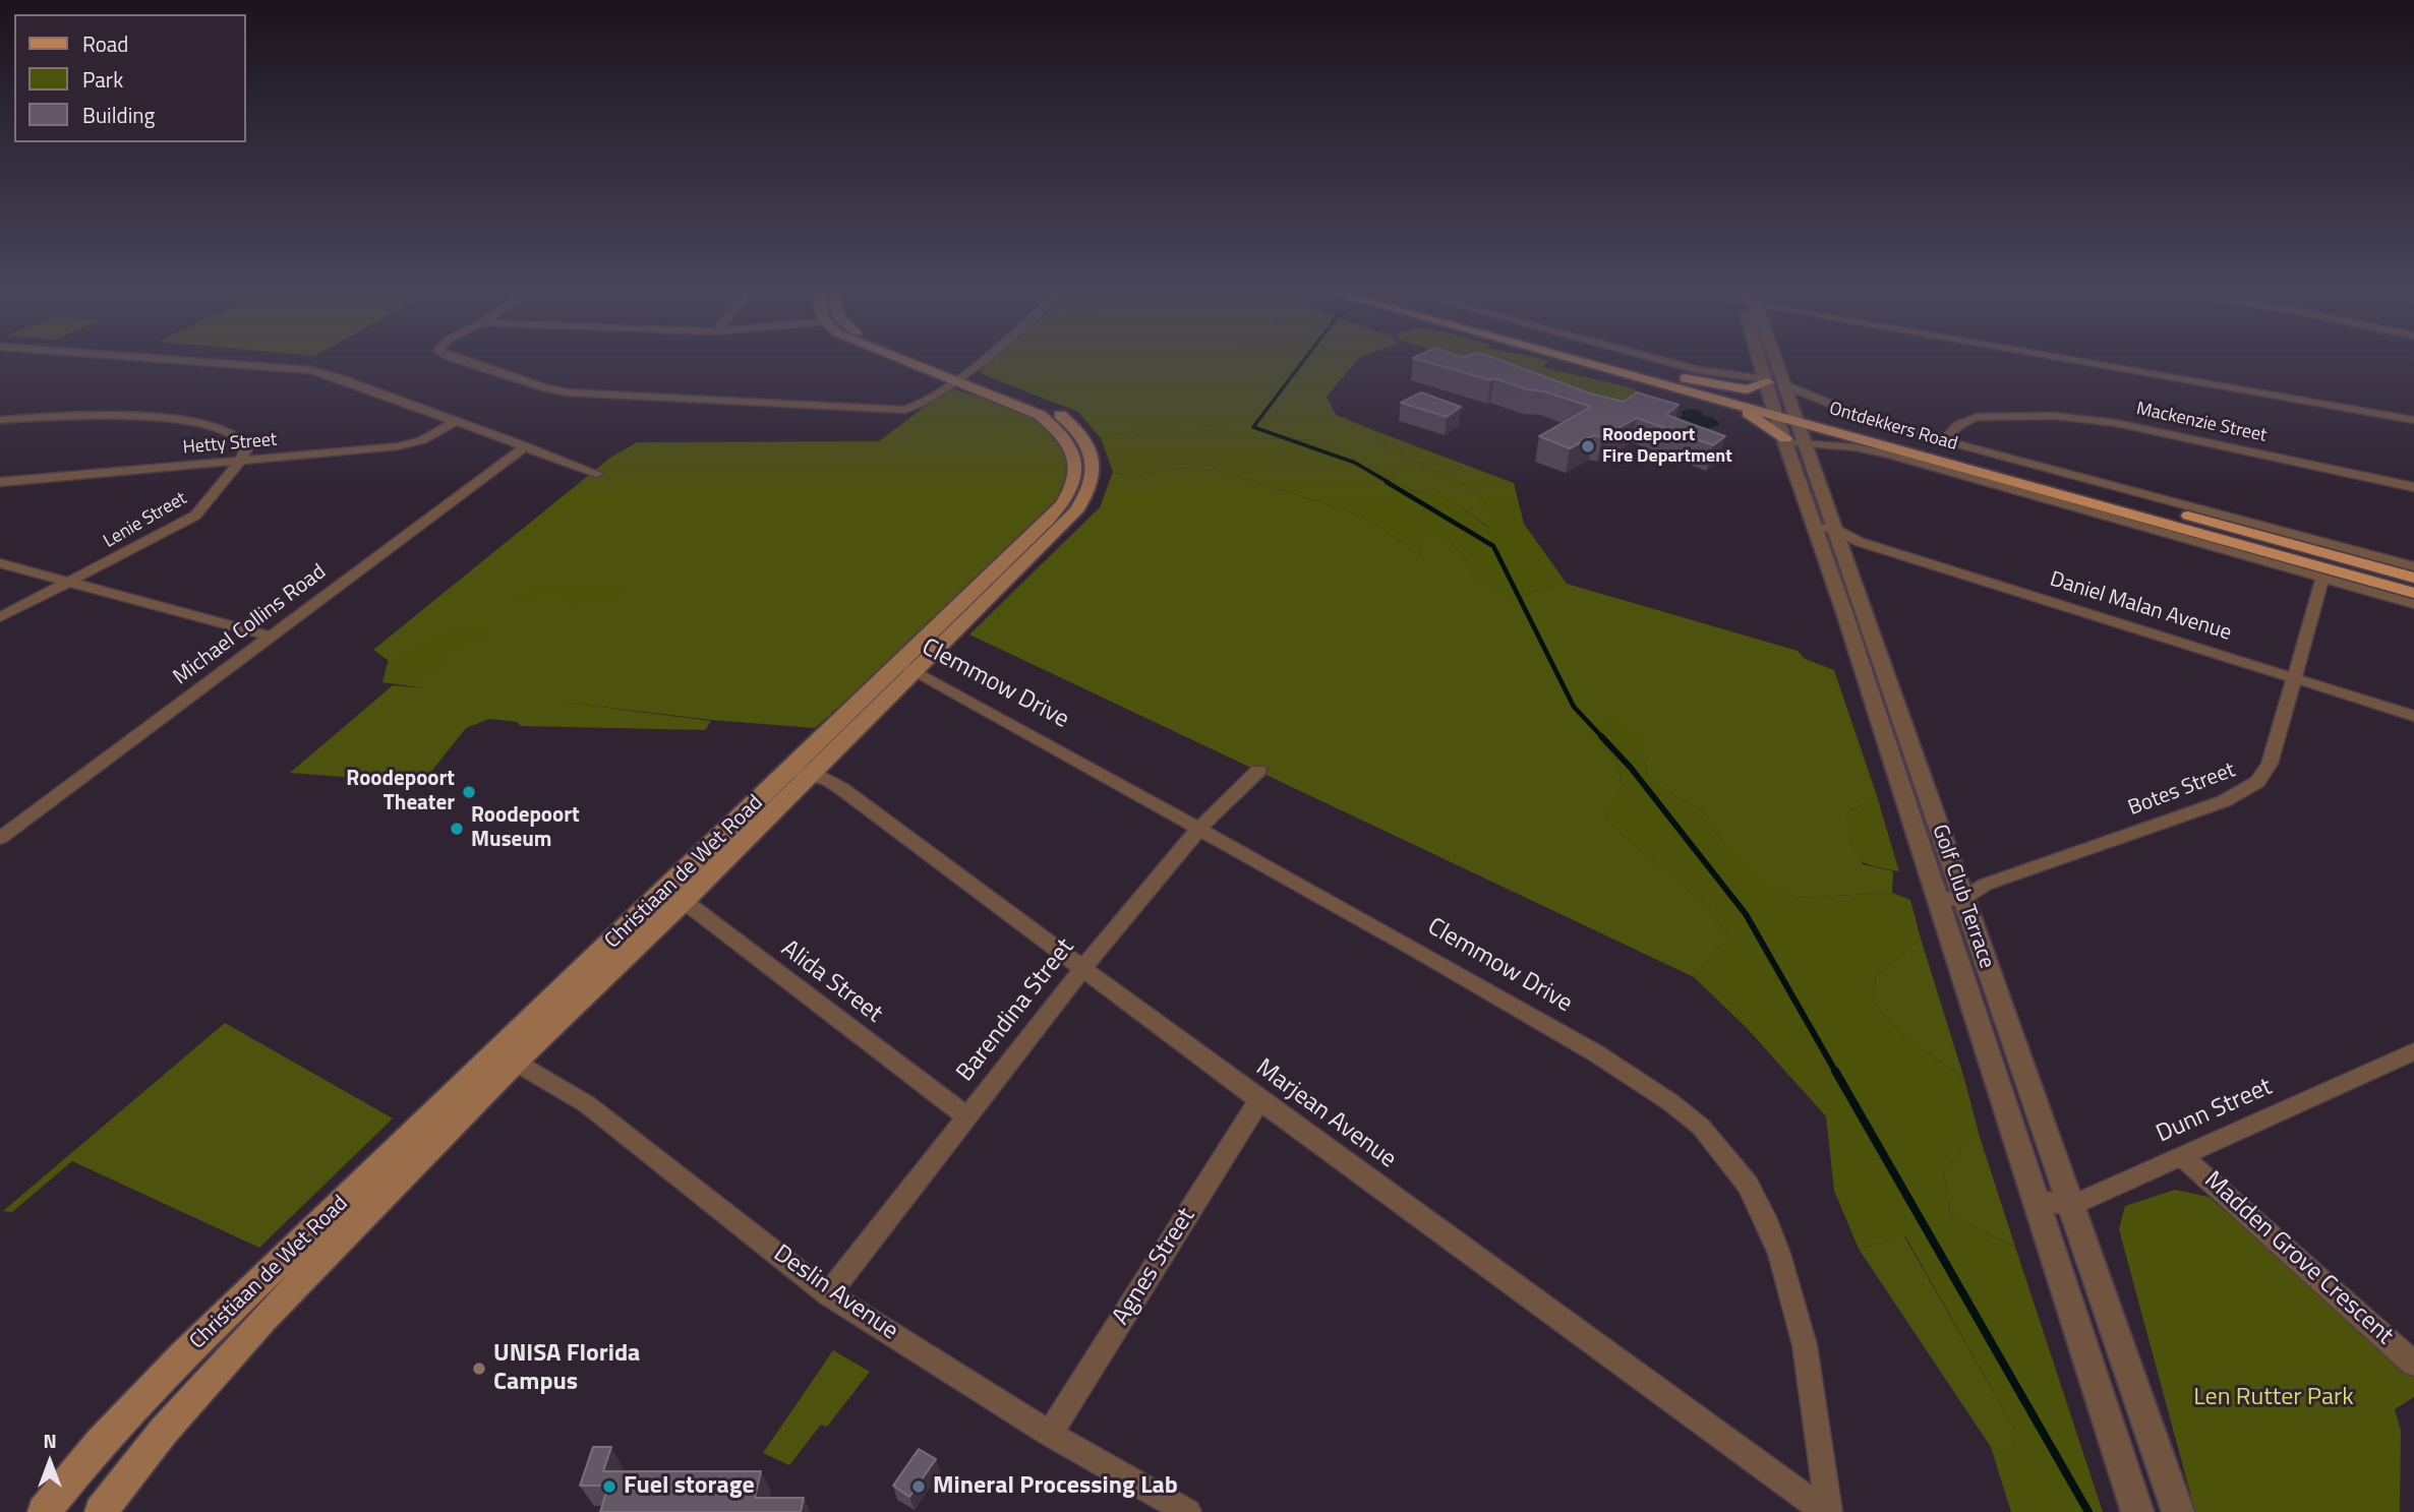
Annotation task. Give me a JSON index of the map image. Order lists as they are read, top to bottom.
{
  "streets": {
    "main road": ["Ontdekkers Road", "Christiaan de Wet Road"],
    "street": [
      "Mackenzie Street",
      "Hetty Street",
      "Lenie Street",
      "Daniel Malan Avenue",
      "Michael Collins Road",
      "Clemmow Drive",
      "Botes Street",
      "Golf Club Terrace",
      "Alida Street",
      "Barendina Street",
      "Dunn Street",
      "Marjean Avenue",
      "Madden Grove Crescent",
      "Agnes Street",
      "Deslin Avenue"
    ]
  },
  "crossings": [
    ["Mackenzie Street", "Ontdekkers Road"],
    ["Ontdekkers Road", "Botes Street"],
    ["Ontdekkers Road", "Golf Club Terrace"],
    ["Hetty Street", "Lenie Street"],
    ["Daniel Malan Avenue", "Botes Street"],
    ["Daniel Malan Avenue", "Golf Club Terrace"],
    ["Clemmow Drive", "Christiaan de Wet Road"],
    ["Clemmow Drive", "Barendina Street"],
    ["Clemmow Drive", "Marjean Avenue"],
    ["Botes Street", "Golf Club Terrace"],
    ["Christiaan de Wet Road", "Alida Street"],
    ["Christiaan de Wet Road", "Marjean Avenue"],
    ["Christiaan de Wet Road", "Deslin Avenue"],
    ["Golf Club Terrace", "Dunn Street"],
    ["Alida Street", "Barendina Street"],
    ["Barendina Street", "Marjean Avenue"],
    ["Barendina Street", "Deslin Avenue"],
    ["Dunn Street", "Madden Grove Crescent"],
    ["Marjean Avenue", "Agnes Street"],
    ["Agnes Street", "Deslin Avenue"]
  ],
  "parks": ["Len Rutter Park"],
  "places": [
    "Roodepoort Fire Department",
    "Roodepoort Theater",
    "Roodepoort Museum",
    "UNISA Florida Campus",
    "Fuel storage",
    "Mineral Processing Lab"
  ],
  "legend": ["Road", "Park", "Building"],
  "north": "top"
}
